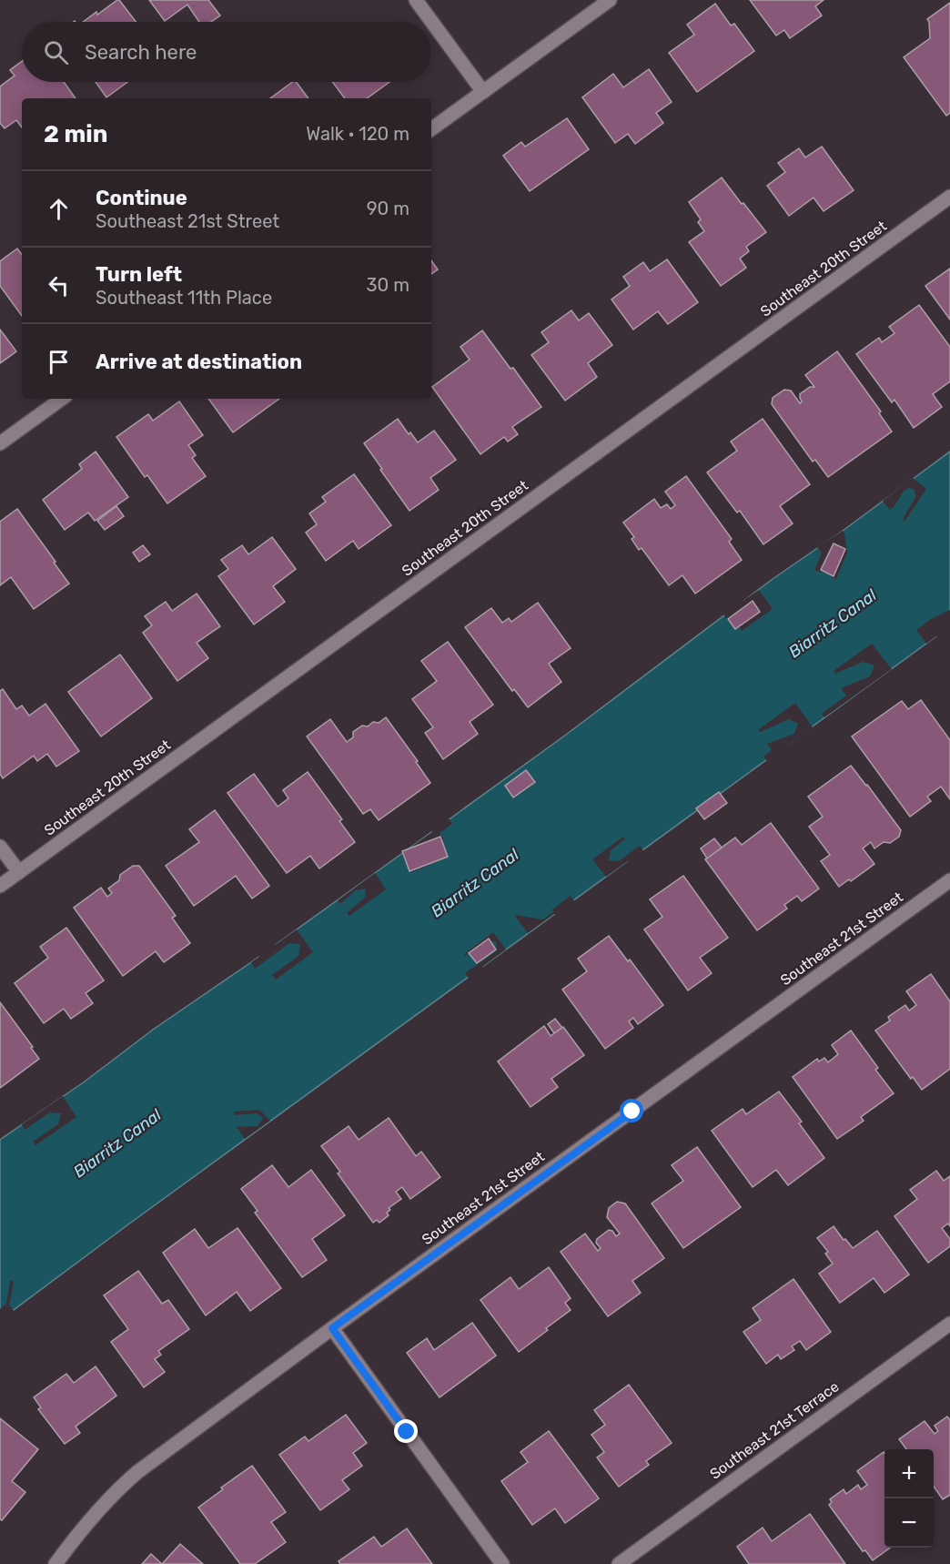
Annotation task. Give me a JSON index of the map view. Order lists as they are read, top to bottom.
{
  "streets": {
    "street": ["Southeast 20th Street", "Southeast 21st Street", "Southeast 21st Terrace"]
  },
  "water": ["Biarritz Canal"],
  "page": {
    "search": "Search here",
    "heading": ["2 min", "Walk · 120 m"],
    "list": [
      ["Continue", "Southeast 21st Street", "90 m"],
      ["Turn left", "Southeast 11th Place", "30 m"],
      "Arrive at destination"
    ],
    "map_buttons": ["+", "−"]
  }
}
